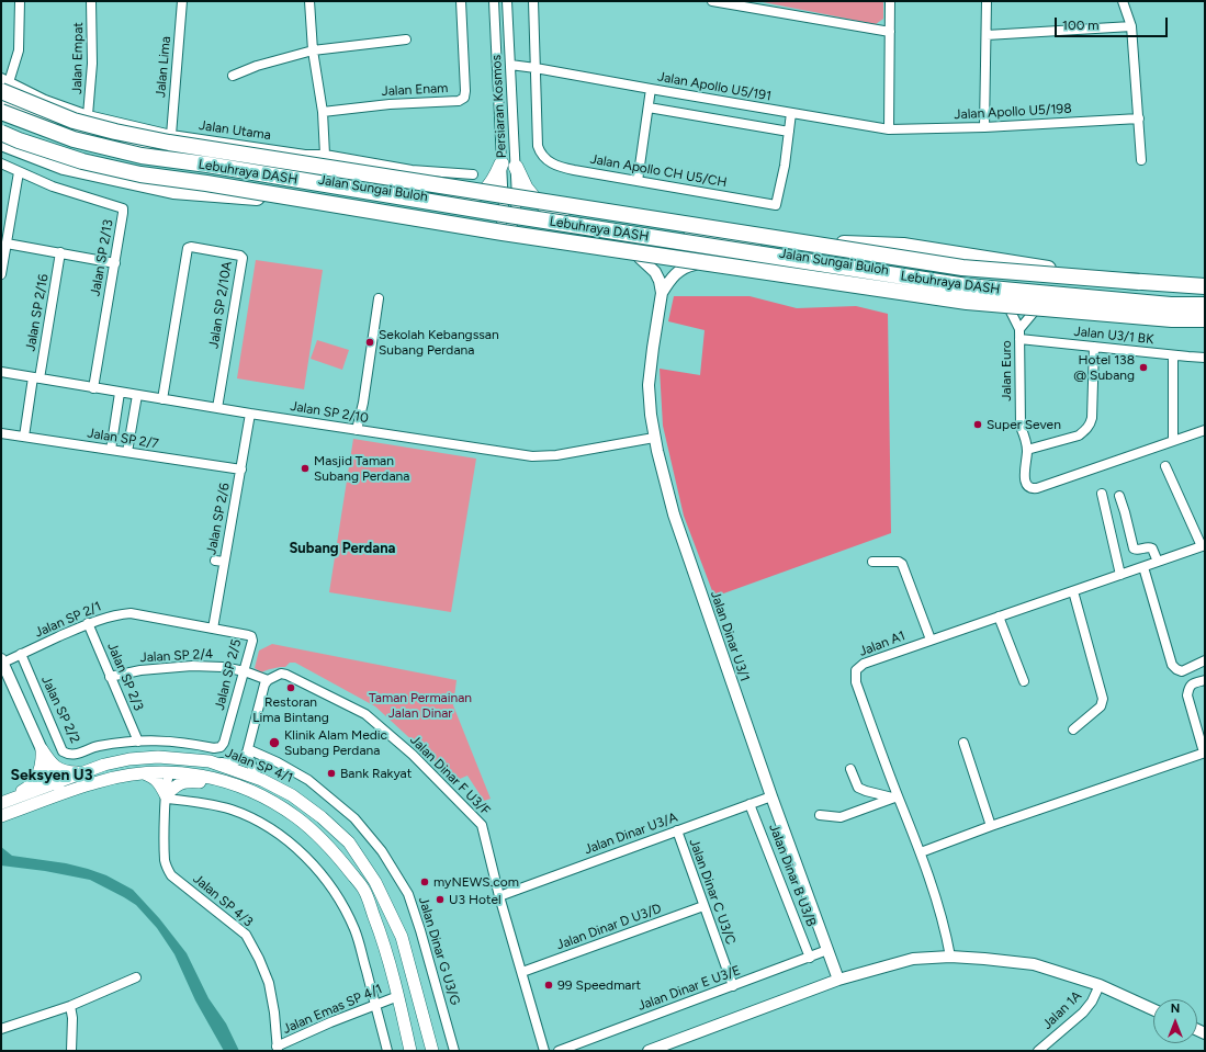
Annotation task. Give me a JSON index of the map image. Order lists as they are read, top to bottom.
{
  "streets": {
    "highway": ["Lebuhraya DASH", "Jalan Sungai Buloh"],
    "main road": ["Jalan SP 4/1"],
    "street": [
      "Jalan Empat",
      "Jalan Lima",
      "Jalan Apollo U5/191",
      "Jalan Enam",
      "Persiaran Kosmos",
      "Jalan Apollo U5/198",
      "Jalan Utama",
      "Jalan Apollo CH U5/CH",
      "Jalan SP 2/13",
      "Jalan SP 2/10A",
      "Jalan SP 2/16",
      "Jalan U3/1 BK",
      "Jalan Euro",
      "Jalan SP 2/10",
      "Jalan SP 2/7",
      "Jalan SP 2/6",
      "Jalan SP 2/1",
      "Jalan Dinar U3/1",
      "Jalan A1",
      "Jalan SP 2/4",
      "Jalan SP 2/5",
      "Jalan SP 2/3",
      "Jalan SP 2/2",
      "Jalan Dinar F U3/F",
      "Jalan Dinar U3/A",
      "Jalan Dinar B U3/B",
      "Jalan Dinar C U3/C",
      "Jalan SP 4/3",
      "Jalan Dinar D U3/D",
      "Jalan Dinar G U3/G",
      "Jalan Dinar E U3/E",
      "Jalan Emas SP 4/1",
      "Jalan 1A"
    ]
  },
  "crossings": [
    ["Jalan Empat", "Jalan Utama"],
    ["Jalan Lima", "Jalan Utama"],
    ["Jalan Apollo U5/191", "Persiaran Kosmos"],
    ["Jalan Apollo U5/191", "Jalan Apollo U5/198"],
    ["Jalan Apollo U5/191", "Jalan Apollo CH U5/CH"],
    ["Persiaran Kosmos", "Jalan Sungai Buloh"],
    ["Lebuhraya DASH", "Jalan Sungai Buloh"],
    ["Jalan SP 2/13", "Jalan SP 2/10"],
    ["Jalan SP 2/10A", "Jalan SP 2/10"],
    ["Jalan SP 2/16", "Jalan SP 2/10"],
    ["Jalan SP 2/16", "Jalan SP 2/7"],
    ["Jalan U3/1 BK", "Jalan Euro"],
    ["Jalan SP 2/10", "Jalan SP 2/6"],
    ["Jalan SP 2/10", "Jalan Dinar U3/1"],
    ["Jalan SP 2/7", "Jalan SP 2/6"],
    ["Jalan SP 2/6", "Jalan SP 2/1"],
    ["Jalan SP 2/1", "Jalan SP 2/5"],
    ["Jalan SP 2/1", "Jalan SP 2/3"],
    ["Jalan SP 2/1", "Jalan SP 2/2"],
    ["Jalan Dinar U3/1", "Jalan Dinar U3/A"],
    ["Jalan Dinar U3/1", "Jalan Dinar E U3/E"],
    ["Jalan SP 2/4", "Jalan SP 2/5"],
    ["Jalan SP 2/4", "Jalan SP 2/3"],
    ["Jalan SP 2/4", "Jalan Dinar F U3/F"],
    ["Jalan SP 2/5", "Jalan SP 2/2"],
    ["Jalan SP 2/3", "Jalan SP 2/2"],
    ["Jalan SP 4/1", "Jalan SP 4/3"],
    ["Jalan SP 4/1", "Jalan Emas SP 4/1"],
    ["Jalan Dinar F U3/F", "Jalan Dinar U3/A"],
    ["Jalan Dinar F U3/F", "Jalan Dinar D U3/D"],
    ["Jalan Dinar U3/A", "Jalan Dinar B U3/B"],
    ["Jalan Dinar U3/A", "Jalan Dinar C U3/C"],
    ["Jalan Dinar B U3/B", "Jalan Dinar E U3/E"],
    ["Jalan Dinar C U3/C", "Jalan Dinar D U3/D"],
    ["Jalan Dinar C U3/C", "Jalan Dinar E U3/E"],
    ["Jalan SP 4/3", "Jalan Emas SP 4/1"]
  ],
  "districts": ["Subang Perdana", "Seksyen U3"],
  "parks": ["Taman Permainan Jalan Dinar"],
  "places": [
    "Sekolah Kebangssan Subang Perdana",
    "Hotel 138 @ Subang",
    "Super Seven",
    "Masjid Taman Subang Perdana",
    "Restoran Lima Bintang",
    "Klinik Alam Medic Subang Perdana",
    "Bank Rakyat",
    "myNEWS.com",
    "U3 Hotel",
    "99 Speedmart"
  ],
  "scale_bar": "100 m",
  "north": "top"
}
